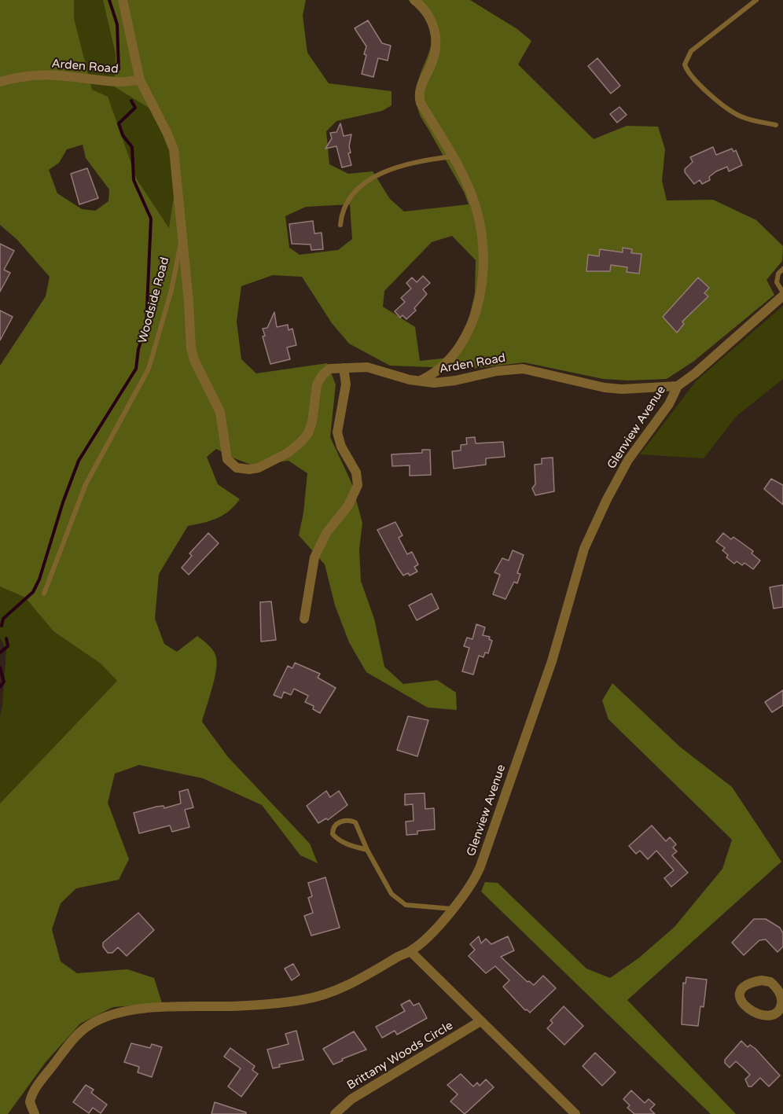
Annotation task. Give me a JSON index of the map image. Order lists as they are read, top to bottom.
{
  "streets": {
    "street": [
      "Arden Road",
      "Woodside Road",
      "Glenview Avenue",
      "Brittany Woods Circle"
    ]
  },
  "crossings": [
    ["Arden Road", "Woodside Road"],
    ["Arden Road", "Glenview Avenue"]
  ]
}
